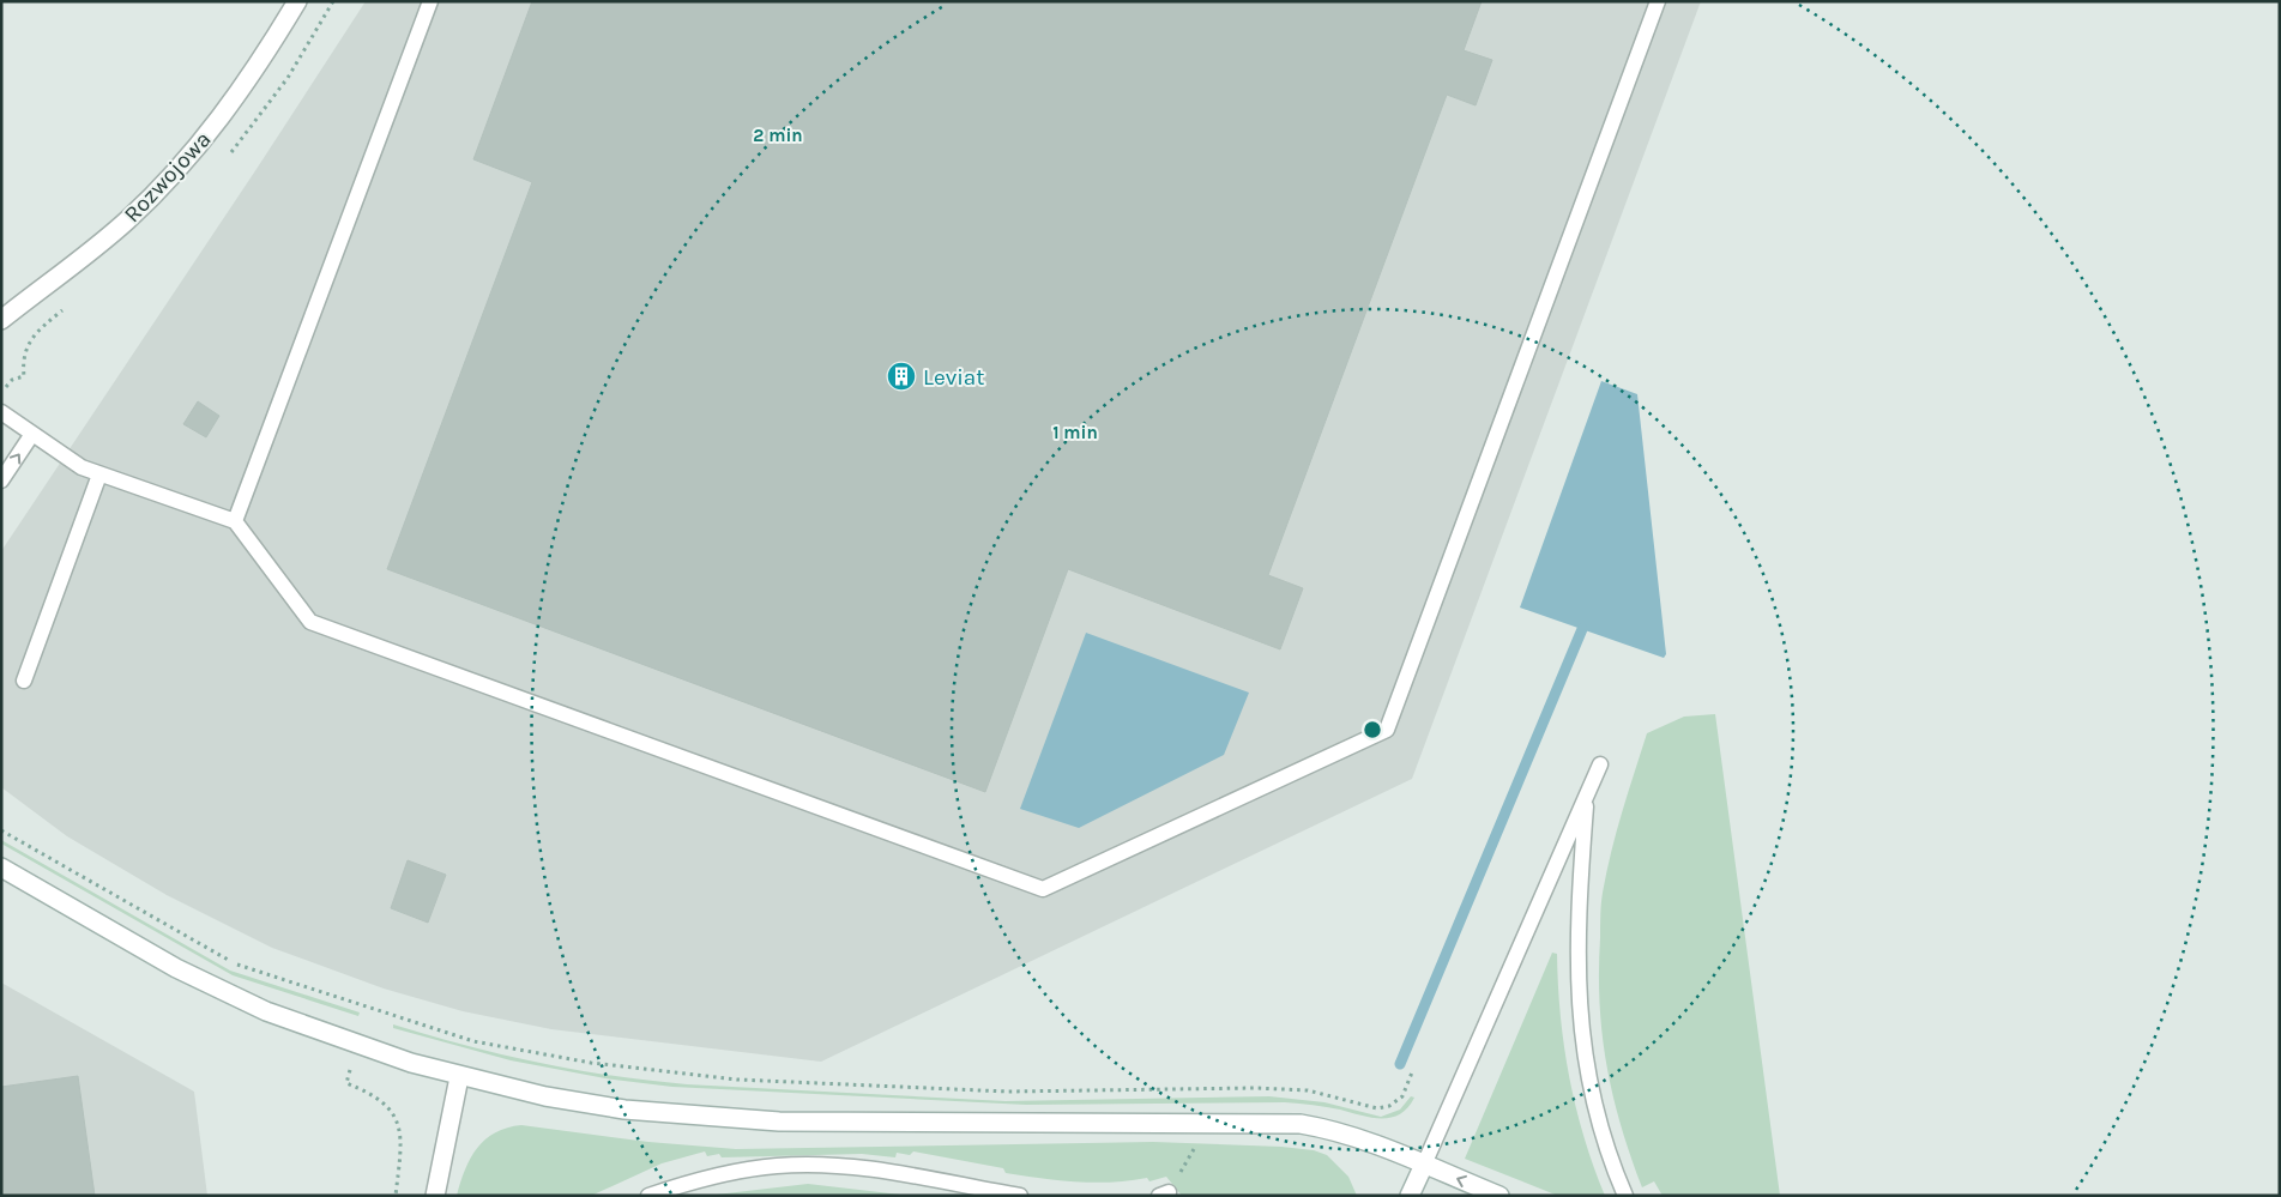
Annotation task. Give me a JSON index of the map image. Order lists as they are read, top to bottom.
{
  "streets": {
    "street": ["Rozwojowa"]
  },
  "places": {
    "building": ["Leviat"]
  },
  "rings": ["2 min", "1 min"]
}
